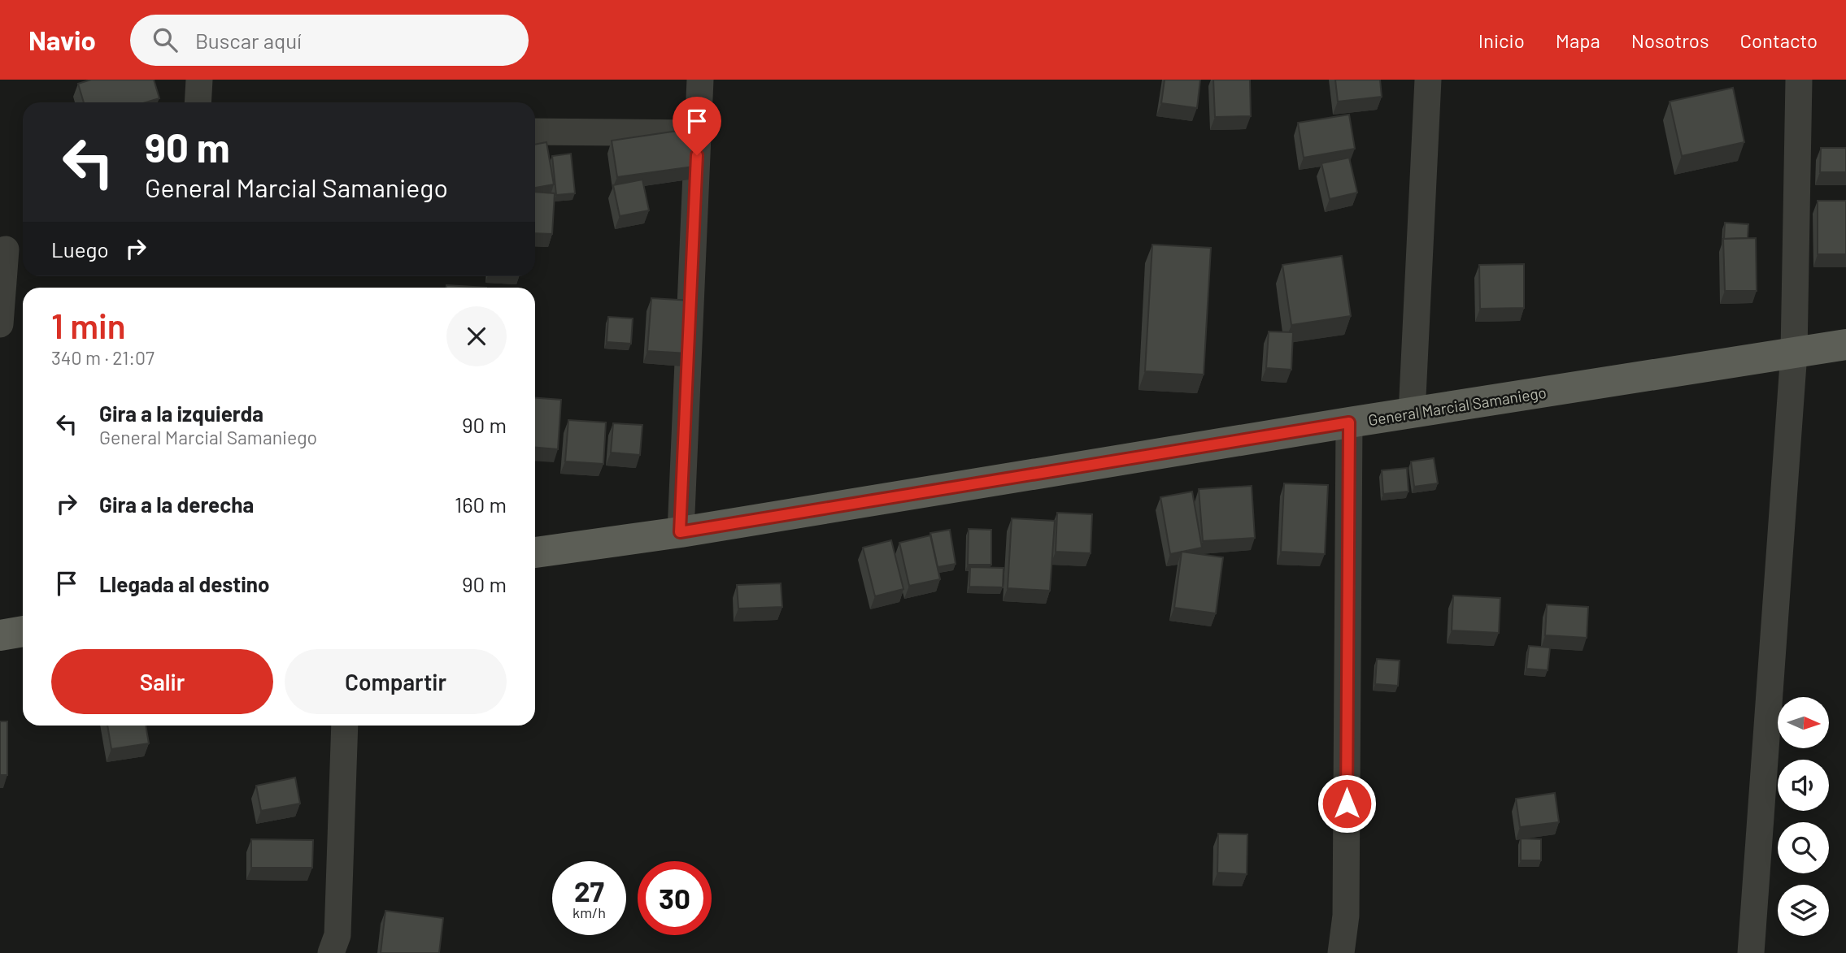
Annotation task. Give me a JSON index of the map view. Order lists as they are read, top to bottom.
{
  "streets": {
    "main road": ["General Marcial Samaniego"]
  },
  "north": "right",
  "page": {
    "header": "Navio",
    "search": "Buscar aquí",
    "nav": [
      "Inicio",
      "Mapa",
      "Nosotros",
      "Contacto"
    ],
    "turn": ["90 m", "General Marcial Samaniego"],
    "then": "Luego",
    "heading": ["1 min", "340 m · 21:07"],
    "list": [
      {
        "name": "Gira a la izquierda",
        "note": "General Marcial Samaniego",
        "value": "90 m"
      },
      {
        "name": "Gira a la derecha",
        "value": "160 m"
      },
      {
        "name": "Llegada al destino",
        "value": "90 m"
      }
    ],
    "buttons": ["Salir", "Compartir"],
    "speed": "27 km/h",
    "limit": "30"
  }
}
